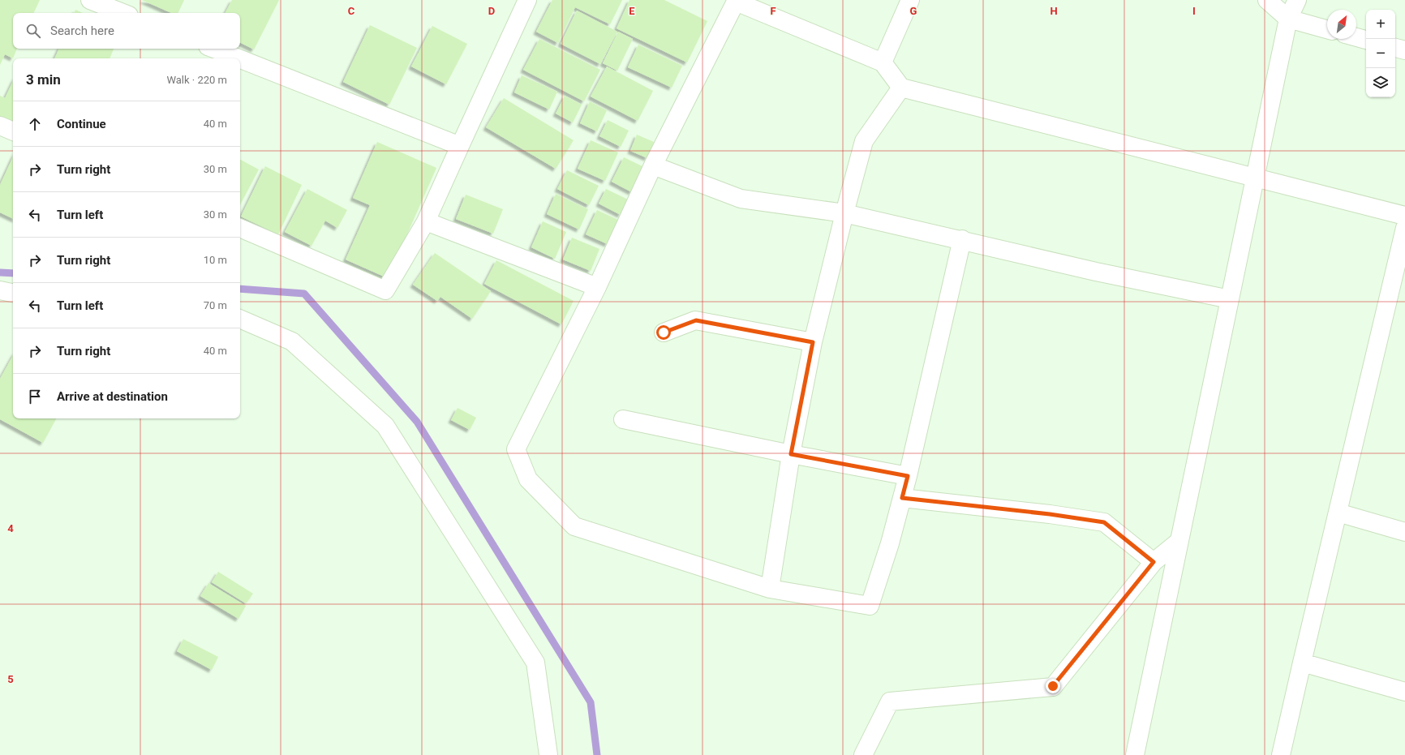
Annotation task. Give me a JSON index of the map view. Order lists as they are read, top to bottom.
{
  "north": "top right",
  "page": {
    "map_buttons": ["+", "−"],
    "search": "Search here",
    "heading": ["3 min", "Walk · 220 m"],
    "list": [
      ["Continue", "40 m"],
      ["Turn right", "30 m"],
      ["Turn left", "30 m"],
      ["Turn right", "10 m"],
      ["Turn left", "70 m"],
      ["Turn right", "40 m"],
      "Arrive at destination"
    ]
  },
  "grid": {
    "columns": [
      "C",
      "D",
      "E",
      "F",
      "G",
      "H",
      "I"
    ],
    "rows": ["4", "5"]
  }
}
